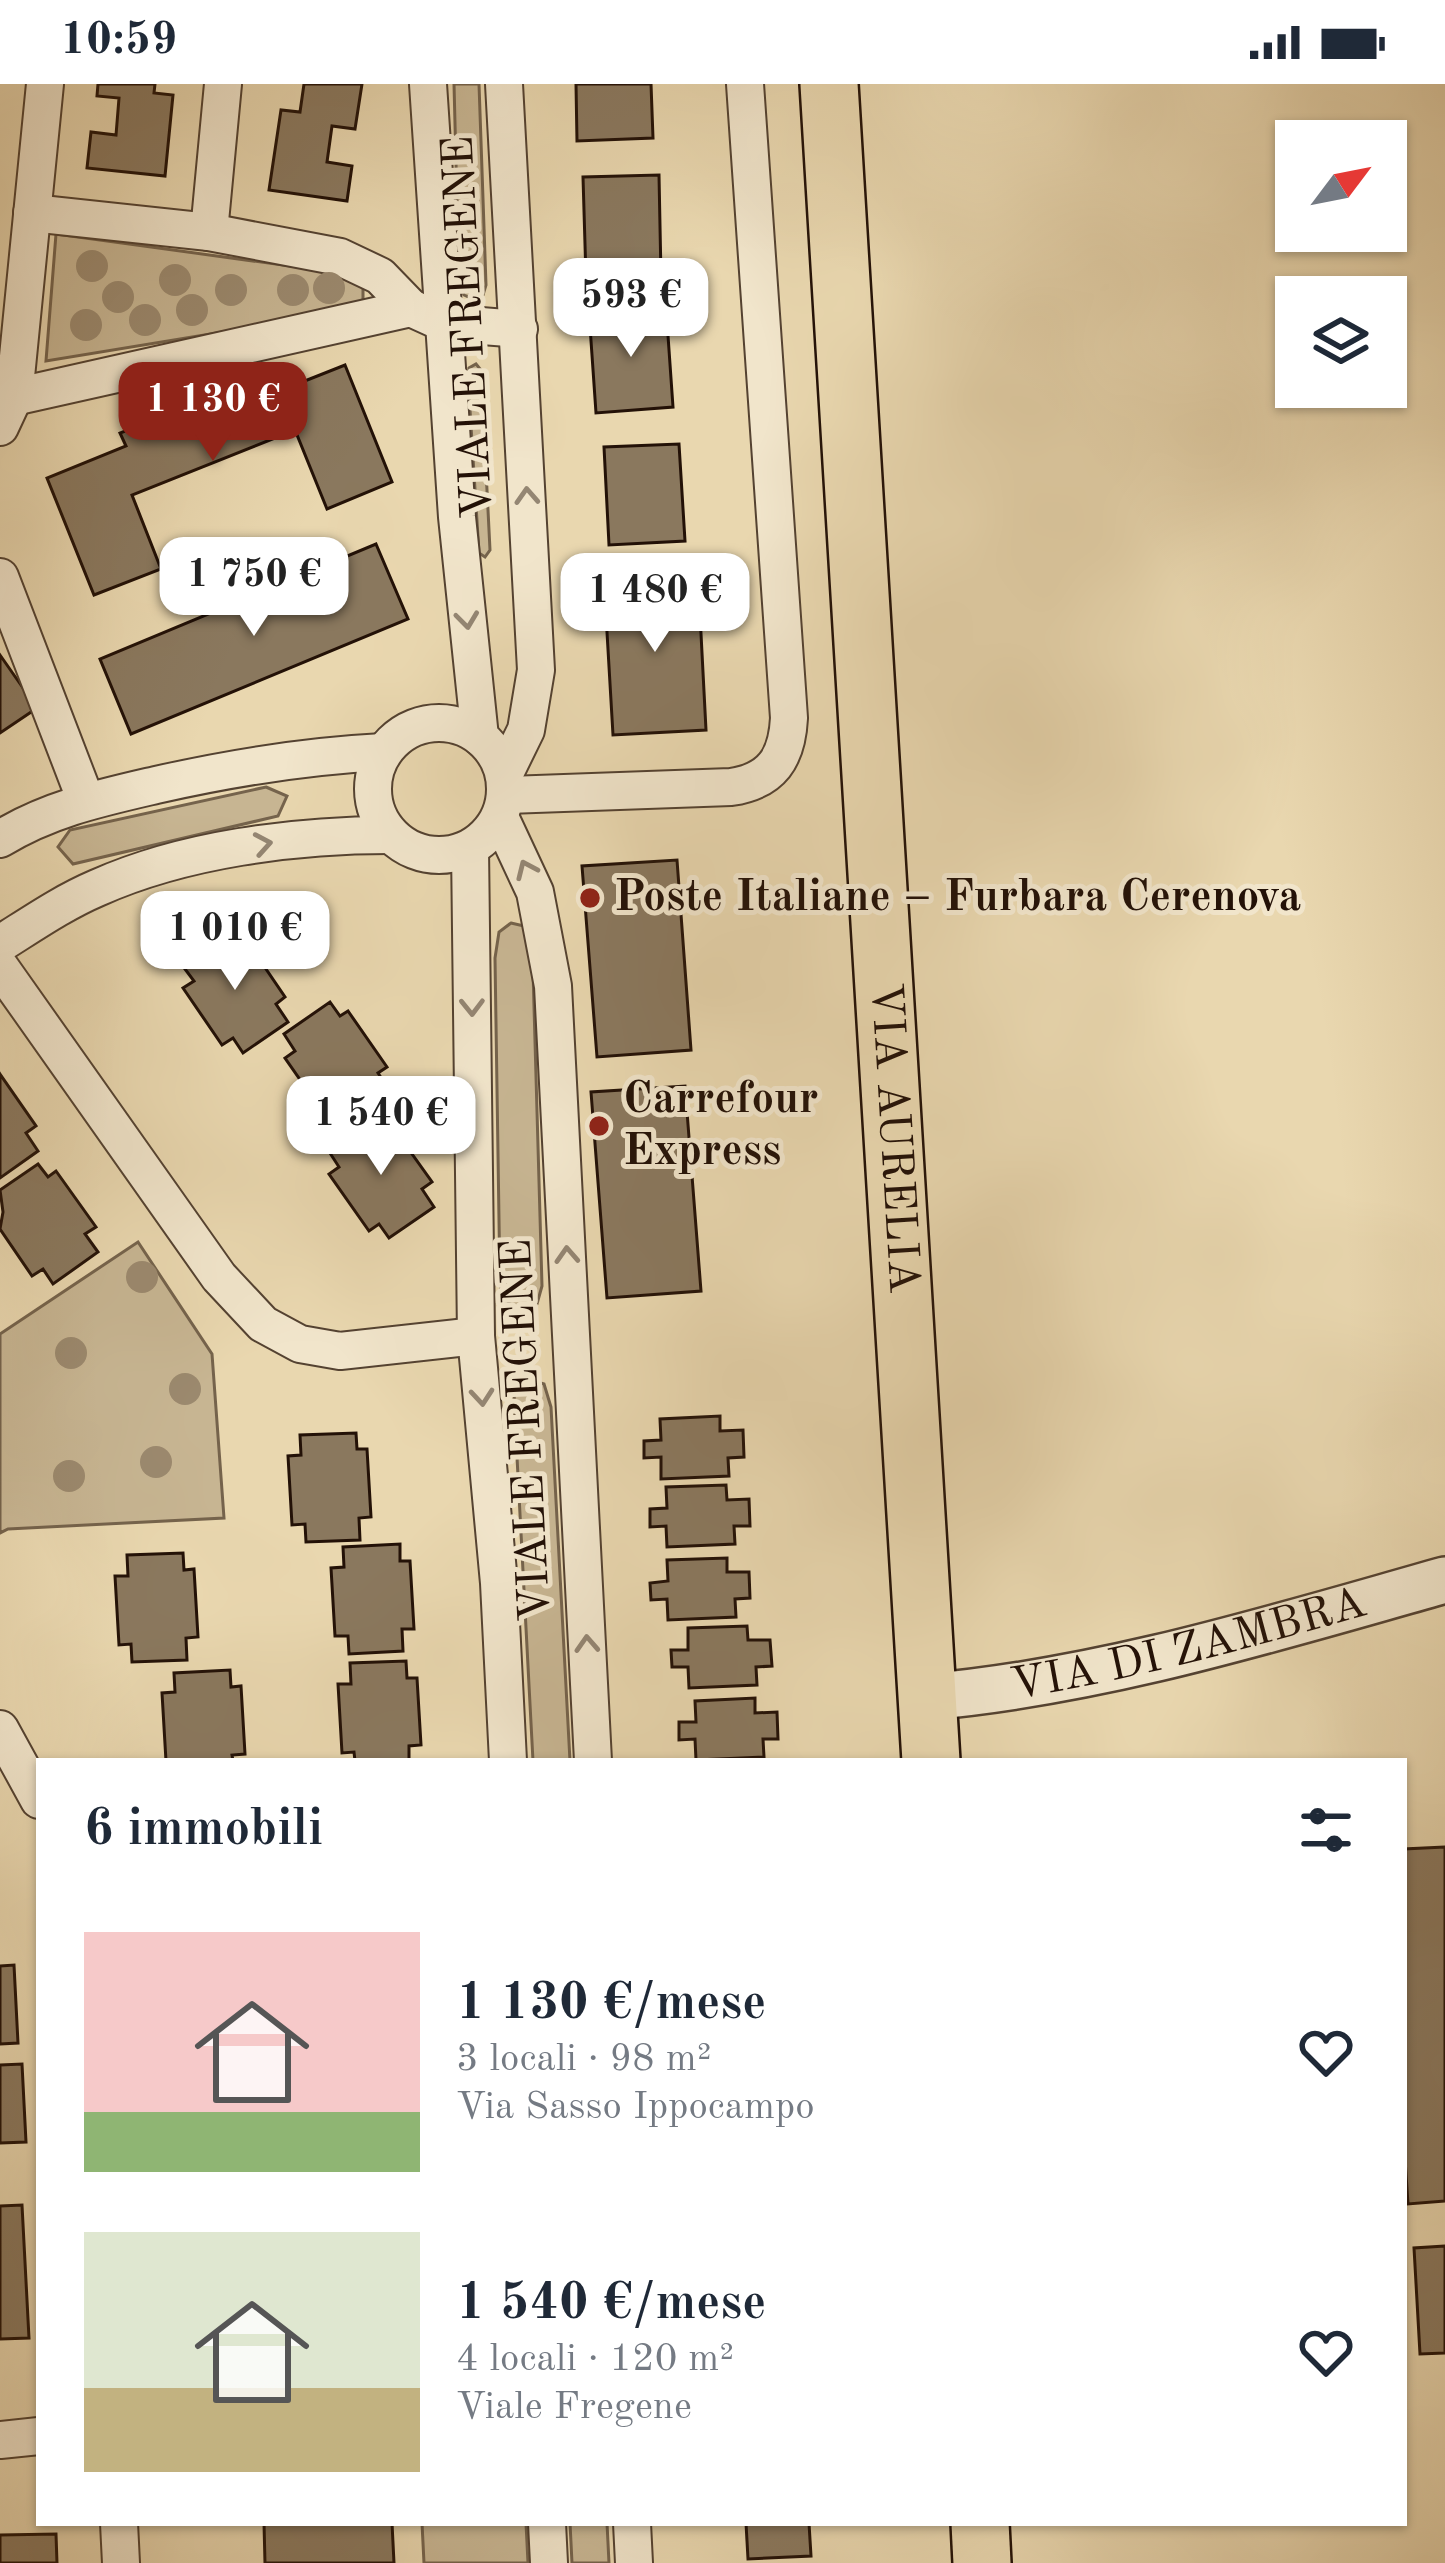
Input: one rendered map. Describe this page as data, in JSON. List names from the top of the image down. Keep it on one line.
{"streets":{"main road":["VIA AURELIA"],"street":["VIALE FREGENE","VIA DI ZAMBRA"]},"crossings":[["VIA AURELIA","VIA DI ZAMBRA"]],"places":["Poste Italiane – Furbara Cerenova","Carrefour Express"],"north":"top right","page":{"status":"10:59","price":["593 €","1 130 €","1 750 €","1 480 €","1 010 €","1 540 €"],"heading":"6 immobili","list":[{"name":"1 130 €/mese","note":"3 locali · 98 m² · Via Sasso Ippocampo"},{"name":"1 540 €/mese","note":"4 locali · 120 m² · Viale Fregene"}]}}
